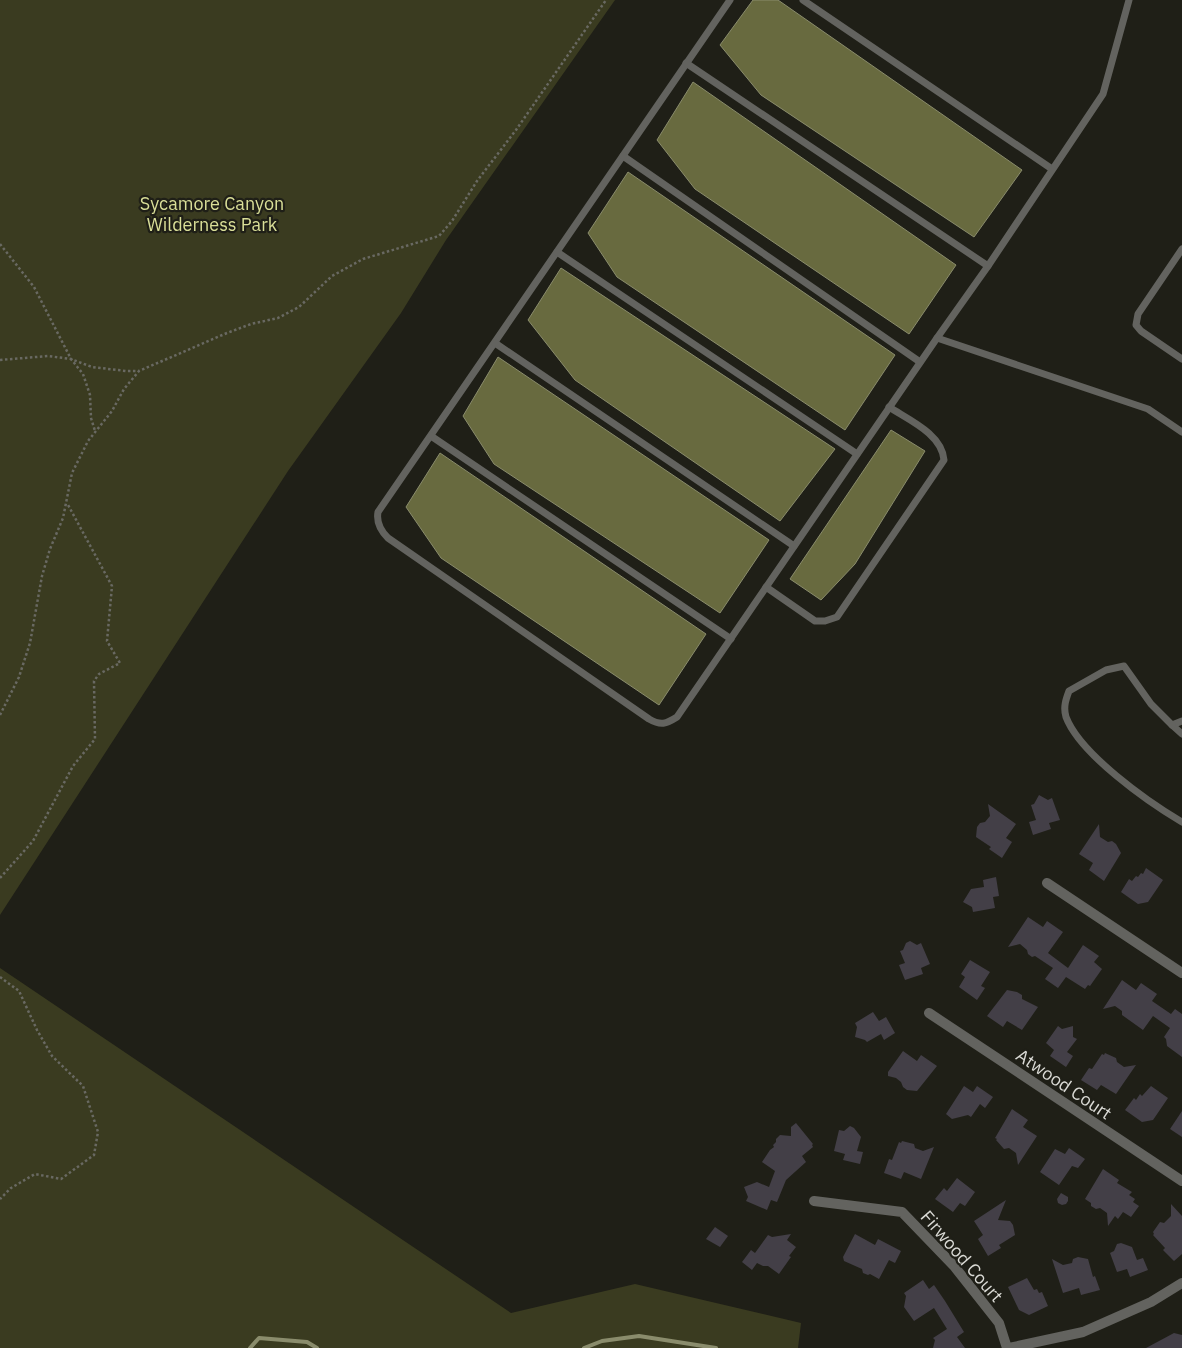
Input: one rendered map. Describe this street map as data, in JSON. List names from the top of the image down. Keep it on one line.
{"streets":{"street":["Atwood Court","Firwood Court"]},"parks":["Sycamore Canyon Wilderness Park"]}
